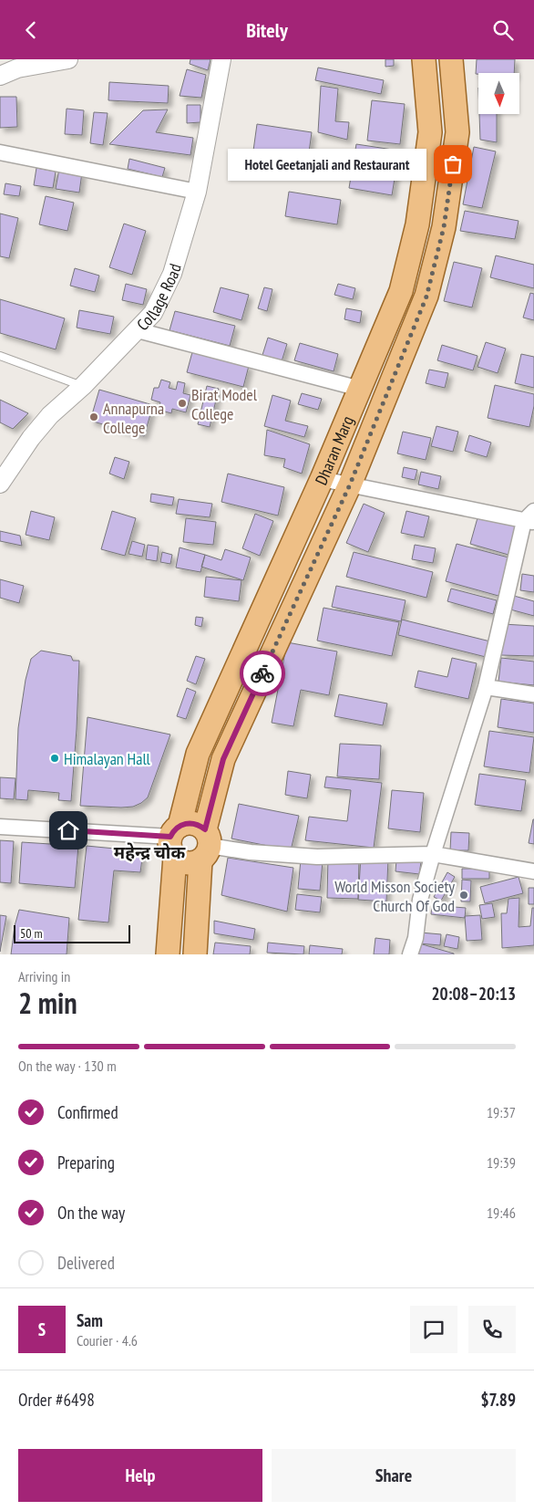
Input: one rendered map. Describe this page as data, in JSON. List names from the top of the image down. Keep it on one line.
{"streets":{"main road":["Dharan Marg"],"street":["Collage Road"]},"districts":["महेन्द्र चोक"],"places":["Hotel Geetanjali and Restaurant","Birat Model College","Annapurna College","Himalayan Hall","World Misson Society Church Of God"],"scale_bar":"50 m","north":"bottom","page":{"header":"Bitely","bubble":"Hotel Geetanjali and Restaurant","scale":"50 m","heading":["2 min","Arriving in","20:08–20:13"],"panel":["Sam","Courier · 4.6","Order #6498","$7.89"],"bar":"On the way · 130 m","list":[["Confirmed","19:37"],["Preparing","19:39"],["On the way","19:46"],"Delivered"],"round":"S","buttons":["Help","Share"]}}
